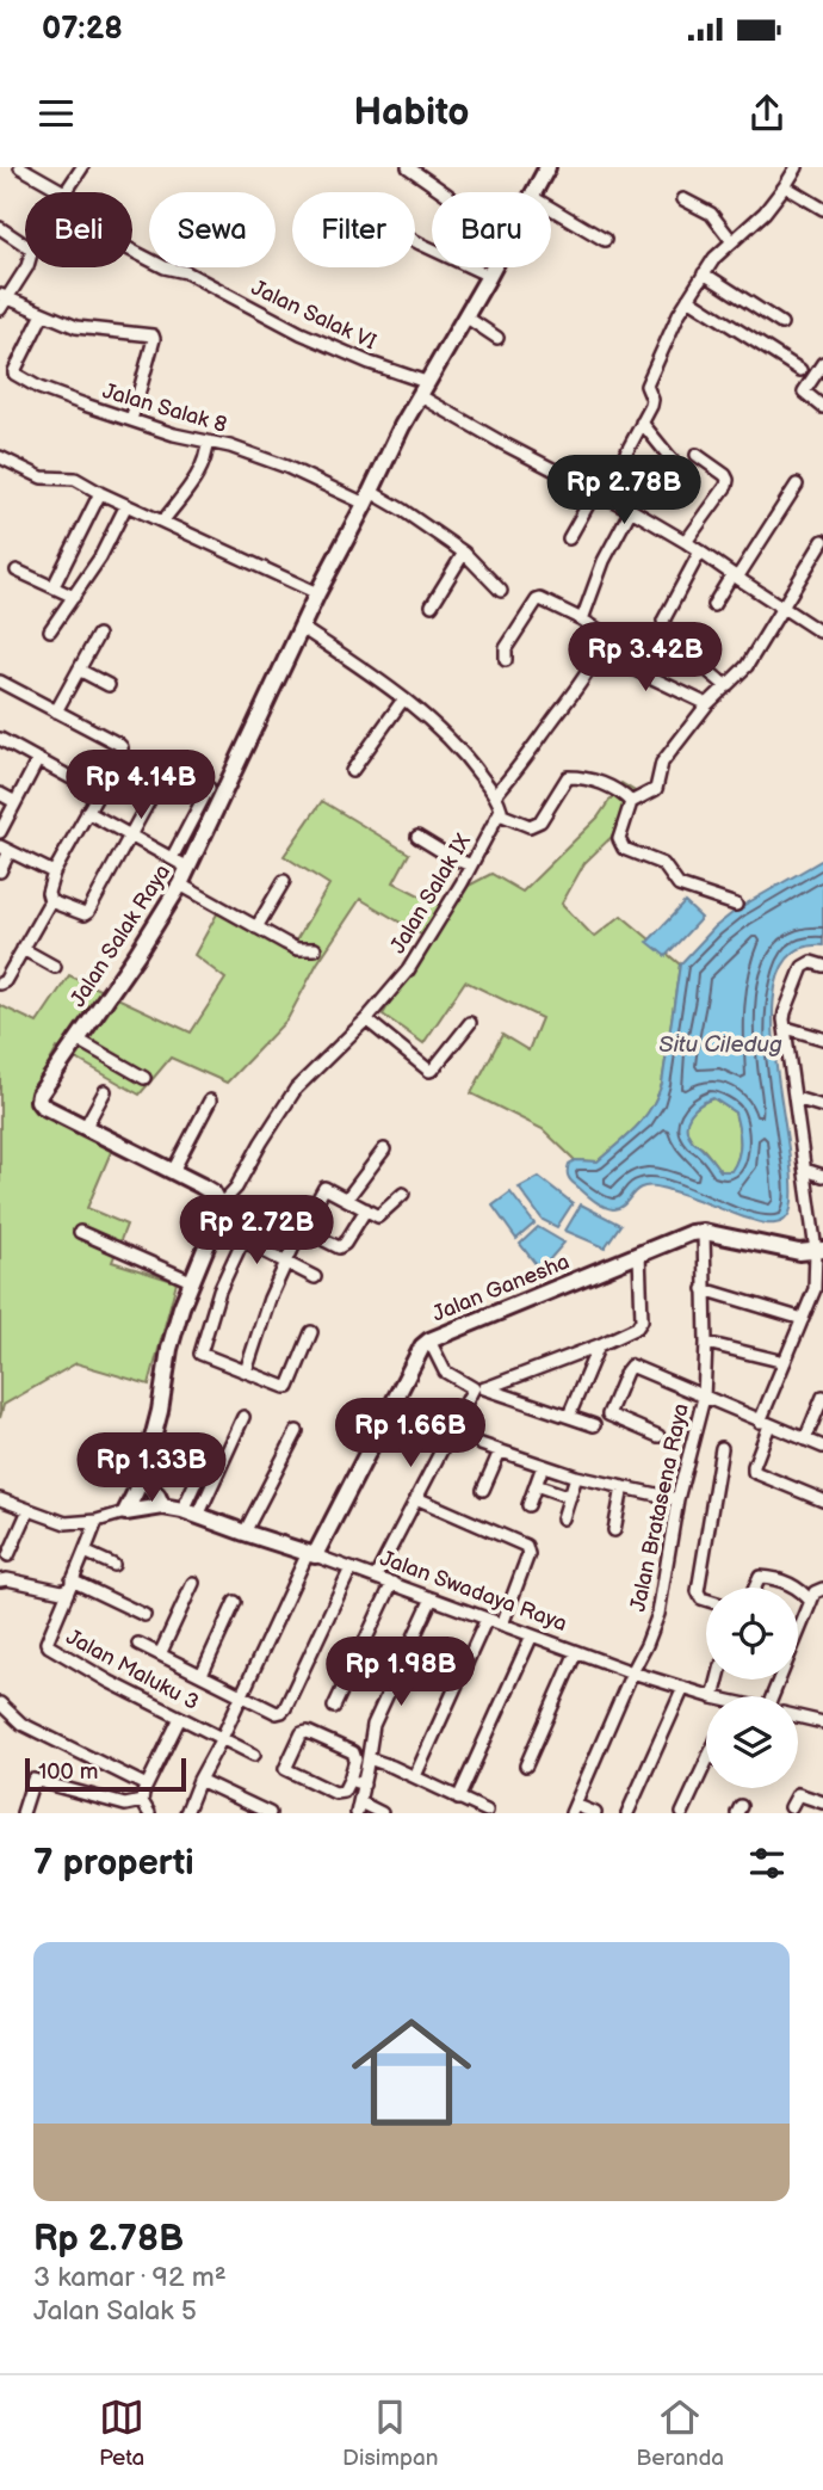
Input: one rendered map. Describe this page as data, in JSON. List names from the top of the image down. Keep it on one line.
{"streets":{"street":["Jalan Salak VI","Jalan Salak 8","Jalan Salak IX","Jalan Salak Raya","Jalan Ganesha","Jalan Bratasena Raya","Jalan Swadaya Raya","Jalan Maluku 3"]},"crossings":[["Jalan Salak VI","Jalan Salak Raya"],["Jalan Salak 8","Jalan Salak Raya"],["Jalan Salak IX","Jalan Salak Raya"],["Jalan Ganesha","Jalan Bratasena Raya"],["Jalan Ganesha","Jalan Swadaya Raya"],["Jalan Bratasena Raya","Jalan Swadaya Raya"]],"water":["Situ Ciledug"],"scale_bar":"100 m","page":{"status":"07:28","header":"Habito","chip":["Beli","Sewa","Filter","Baru"],"price":["Rp 2.78B","Rp 3.42B","Rp 4.14B","Rp 2.72B","Rp 1.66B","Rp 1.33B","Rp 1.98B"],"scale":"100 m","heading":"7 properti","list":[{"name":"Rp 2.78B","note":"3 kamar · 92 m² · Jalan Salak 5"}],"tabs":["Peta","Disimpan","Beranda"]}}
